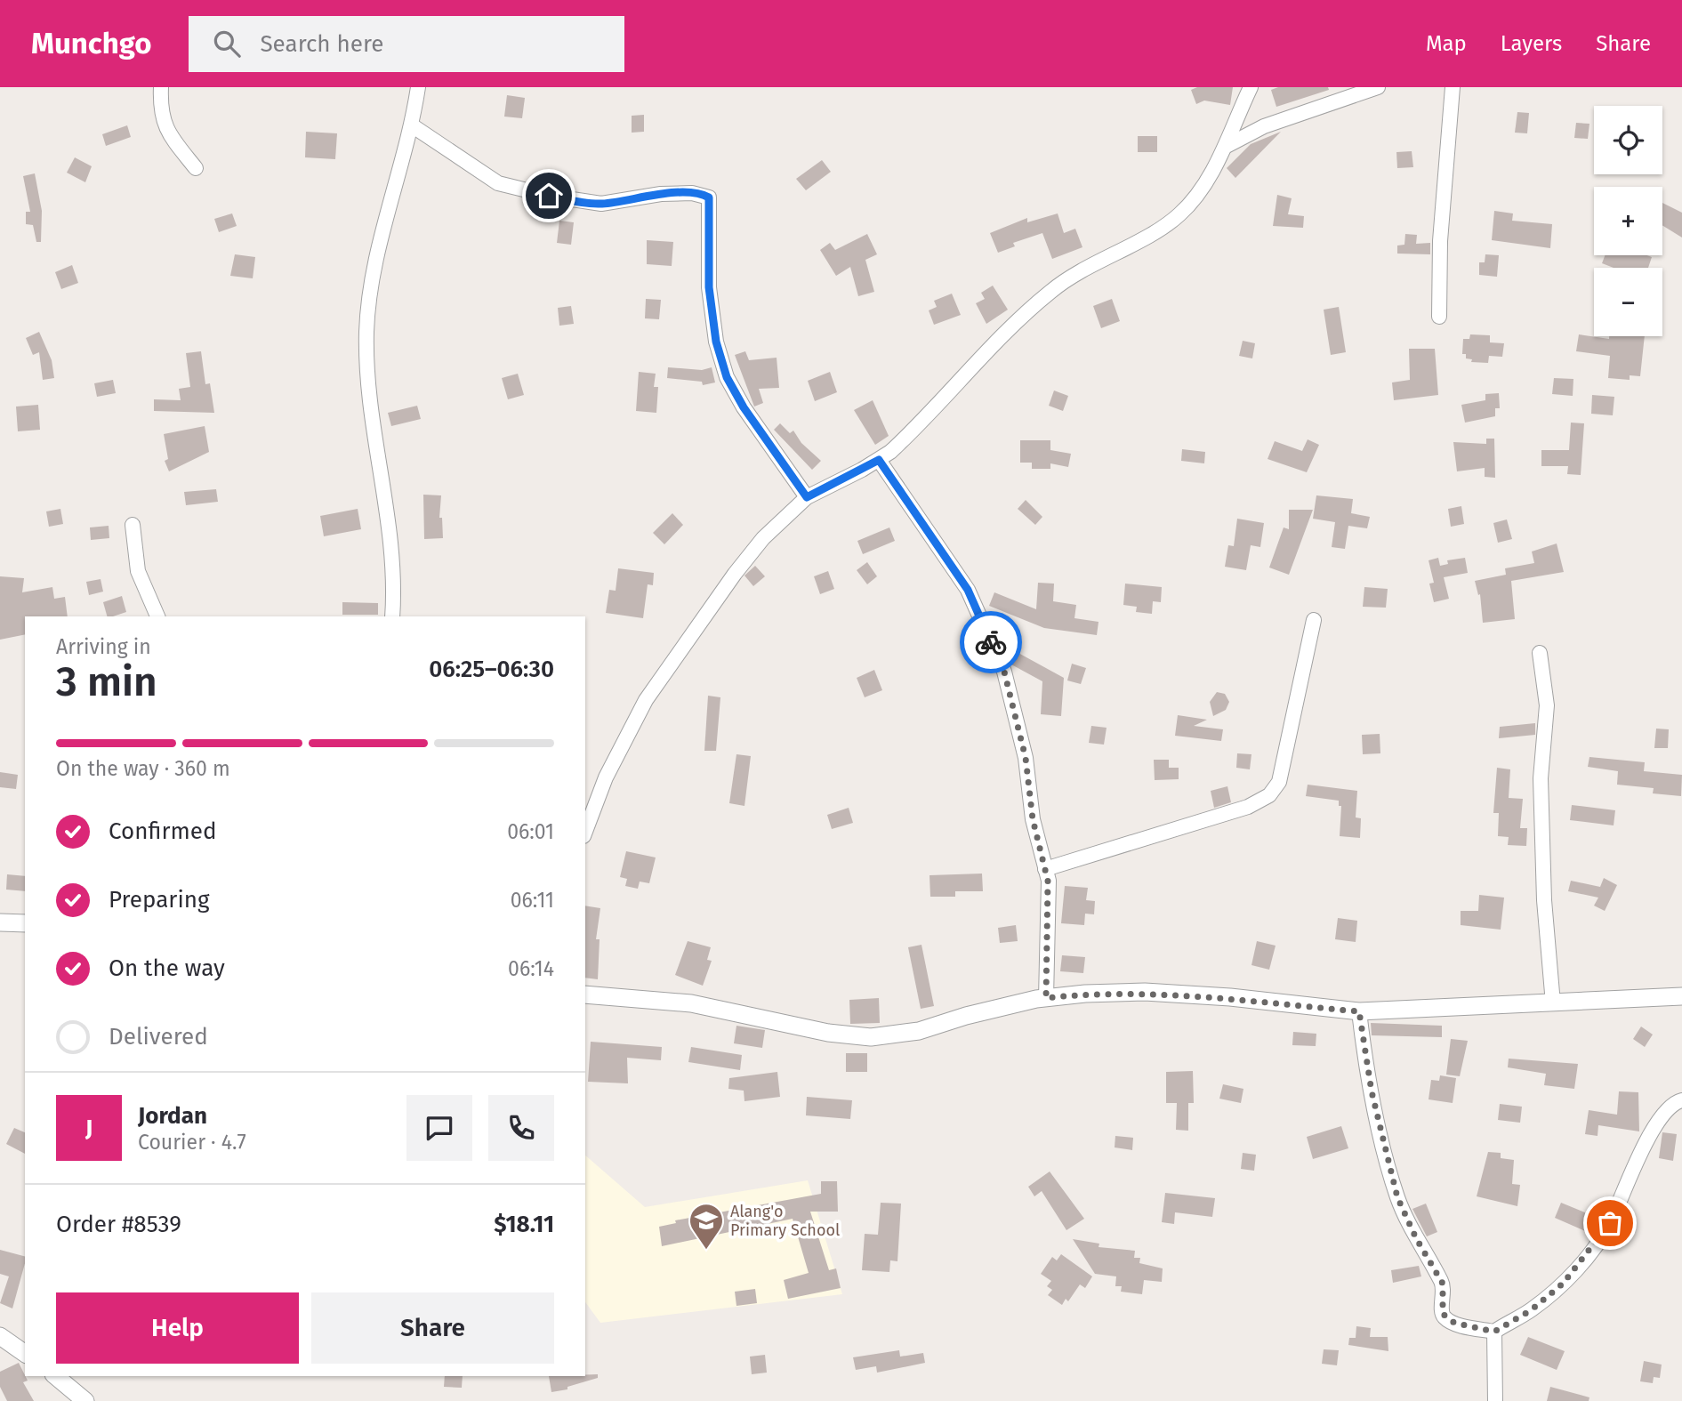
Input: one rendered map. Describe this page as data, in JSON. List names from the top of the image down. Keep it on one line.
{"places":{"school or university":["Alang'o Primary School"]},"page":{"header":"Munchgo","search":"Search here","nav":["Map","Layers","Share"],"map_buttons":["+","−"],"heading":["3 min","Arriving in","06:25–06:30"],"panel":["Jordan","Courier · 4.7","Order #8539","$18.11"],"bar":"On the way · 360 m","list":[["Confirmed","06:01"],["Preparing","06:11"],["On the way","06:14"],"Delivered"],"round":"J","buttons":["Help","Share"]}}
